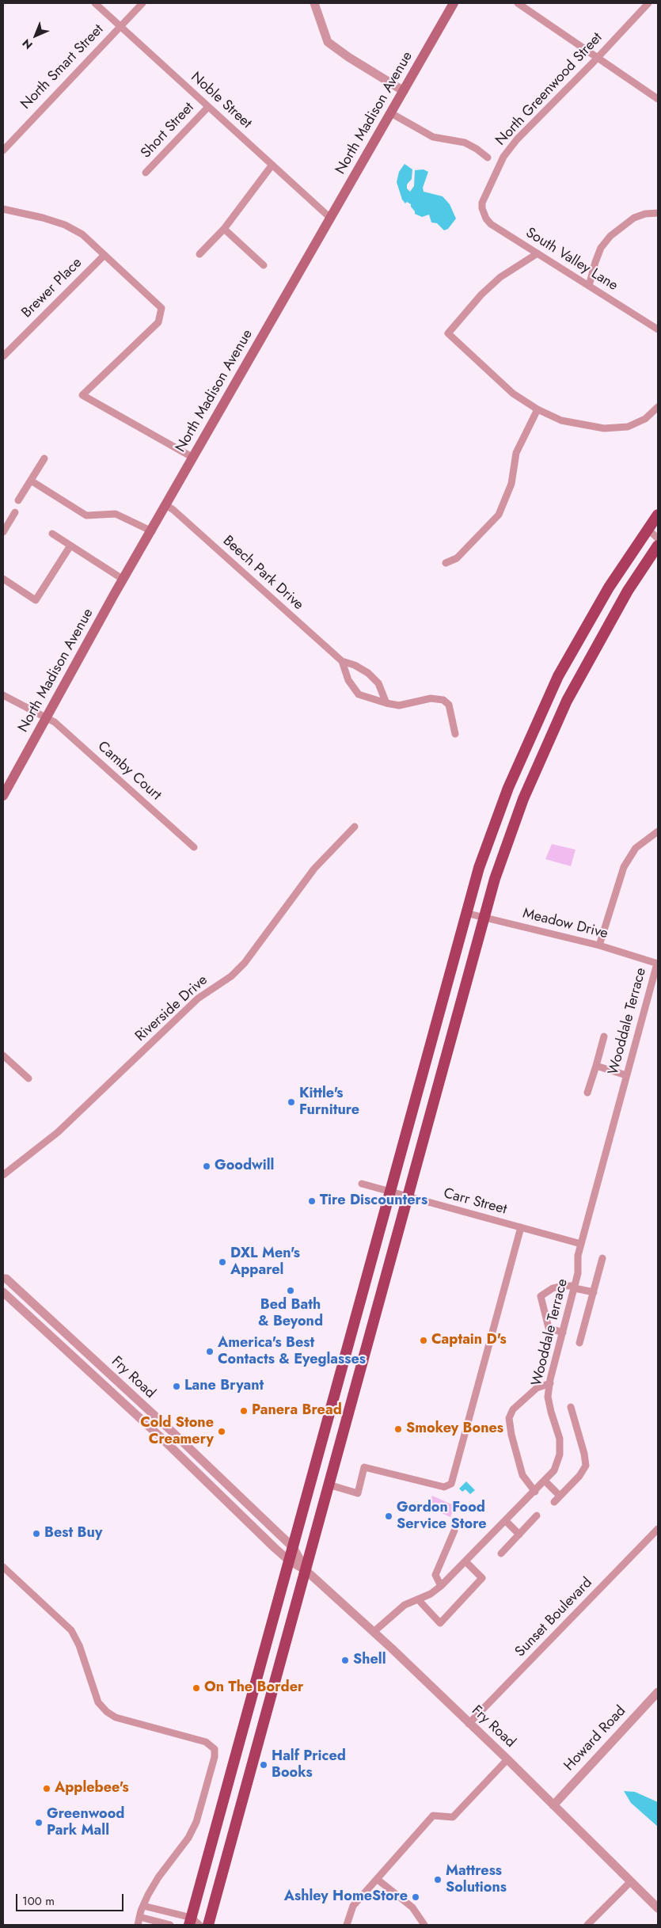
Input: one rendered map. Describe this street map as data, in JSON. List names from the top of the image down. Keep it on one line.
{"streets":{"main road":["North Madison Avenue"],"street":["North Smart Street","North Greenwood Street","Noble Street","Short Street","South Valley Lane","Brewer Place","Beech Park Drive","Camby Court","Meadow Drive","Riverside Drive","Wooddale Terrace","Carr Street","Fry Road","Sunset Boulevard","Howard Road"]},"crossings":[["North Smart Street","Noble Street"],["North Greenwood Street","South Valley Lane"],["Noble Street","North Madison Avenue"],["Noble Street","Short Street"],["North Madison Avenue","Beech Park Drive"],["North Madison Avenue","Camby Court"],["Meadow Drive","Wooddale Terrace"],["Wooddale Terrace","Carr Street"],["Wooddale Terrace","Fry Road"],["Fry Road","Sunset Boulevard"],["Fry Road","Howard Road"]],"places":["Kittle's Furniture","Goodwill","Tire Discounters","DXL Men's Apparel","Bed Bath & Beyond","Captain D's","America's Best Contacts & Eyeglasses","Lane Bryant","Panera Bread","Smokey Bones","Cold Stone Creamery","Gordon Food Service Store","Best Buy","Shell","On The Border","Half Priced Books","Applebee's","Greenwood Park Mall","Mattress Solutions","Ashley HomeStore"],"scale_bar":"100 m","north":"bottom left"}
